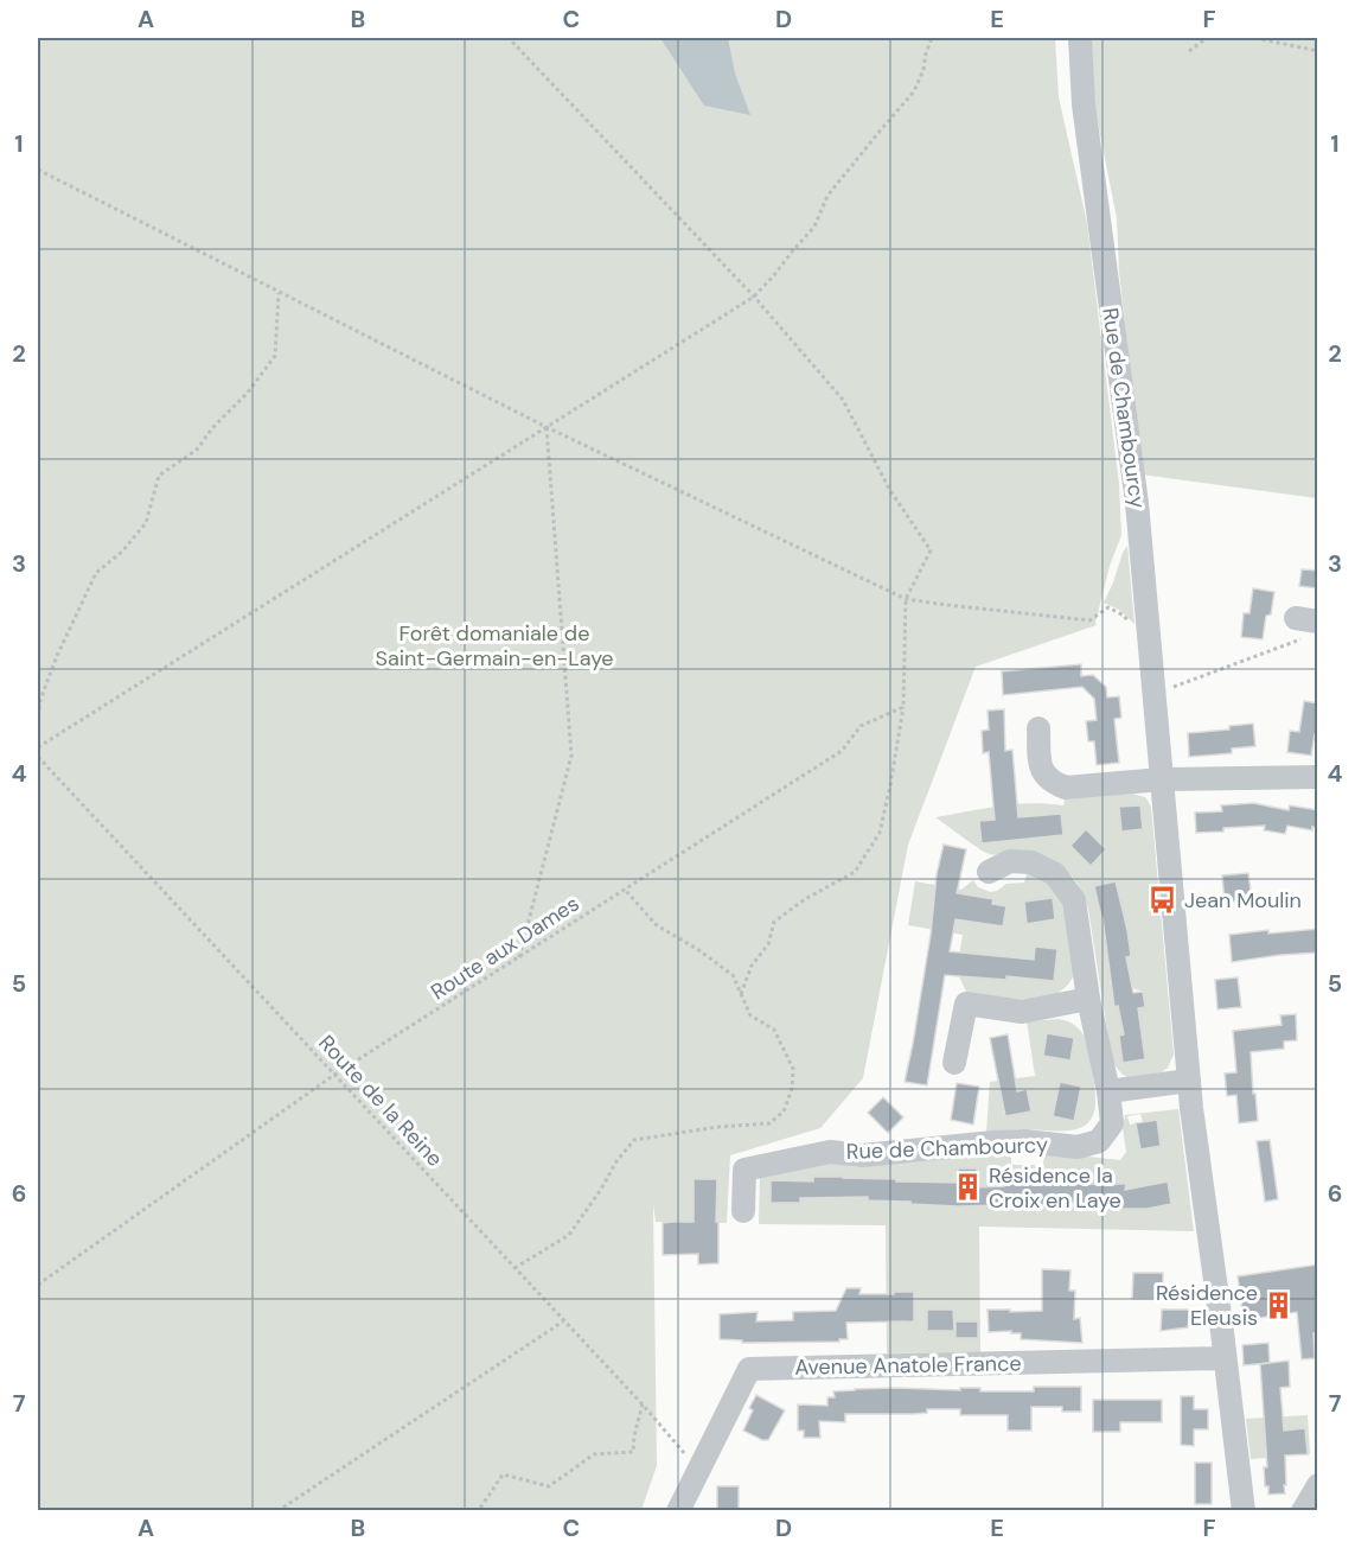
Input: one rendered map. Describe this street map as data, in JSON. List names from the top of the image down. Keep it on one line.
{"streets":{"street":["Rue de Chambourcy","Avenue Anatole France"],"path":["Route aux Dames","Route de la Reine"]},"crossings":[["Rue de Chambourcy","Avenue Anatole France"],["Route aux Dames","Route de la Reine"],["Route de la Reine","Avenue Anatole France"]],"parks":["Forêt domaniale de Saint-Germain-en-Laye"],"places":{"bus stop":["Jean Moulin"],"building":["Résidence la Croix en Laye","Résidence Eleusis"]},"grid":{"columns":["A","B","C","D","E","F"],"rows":["1","2","3","4","5","6","7"]}}
